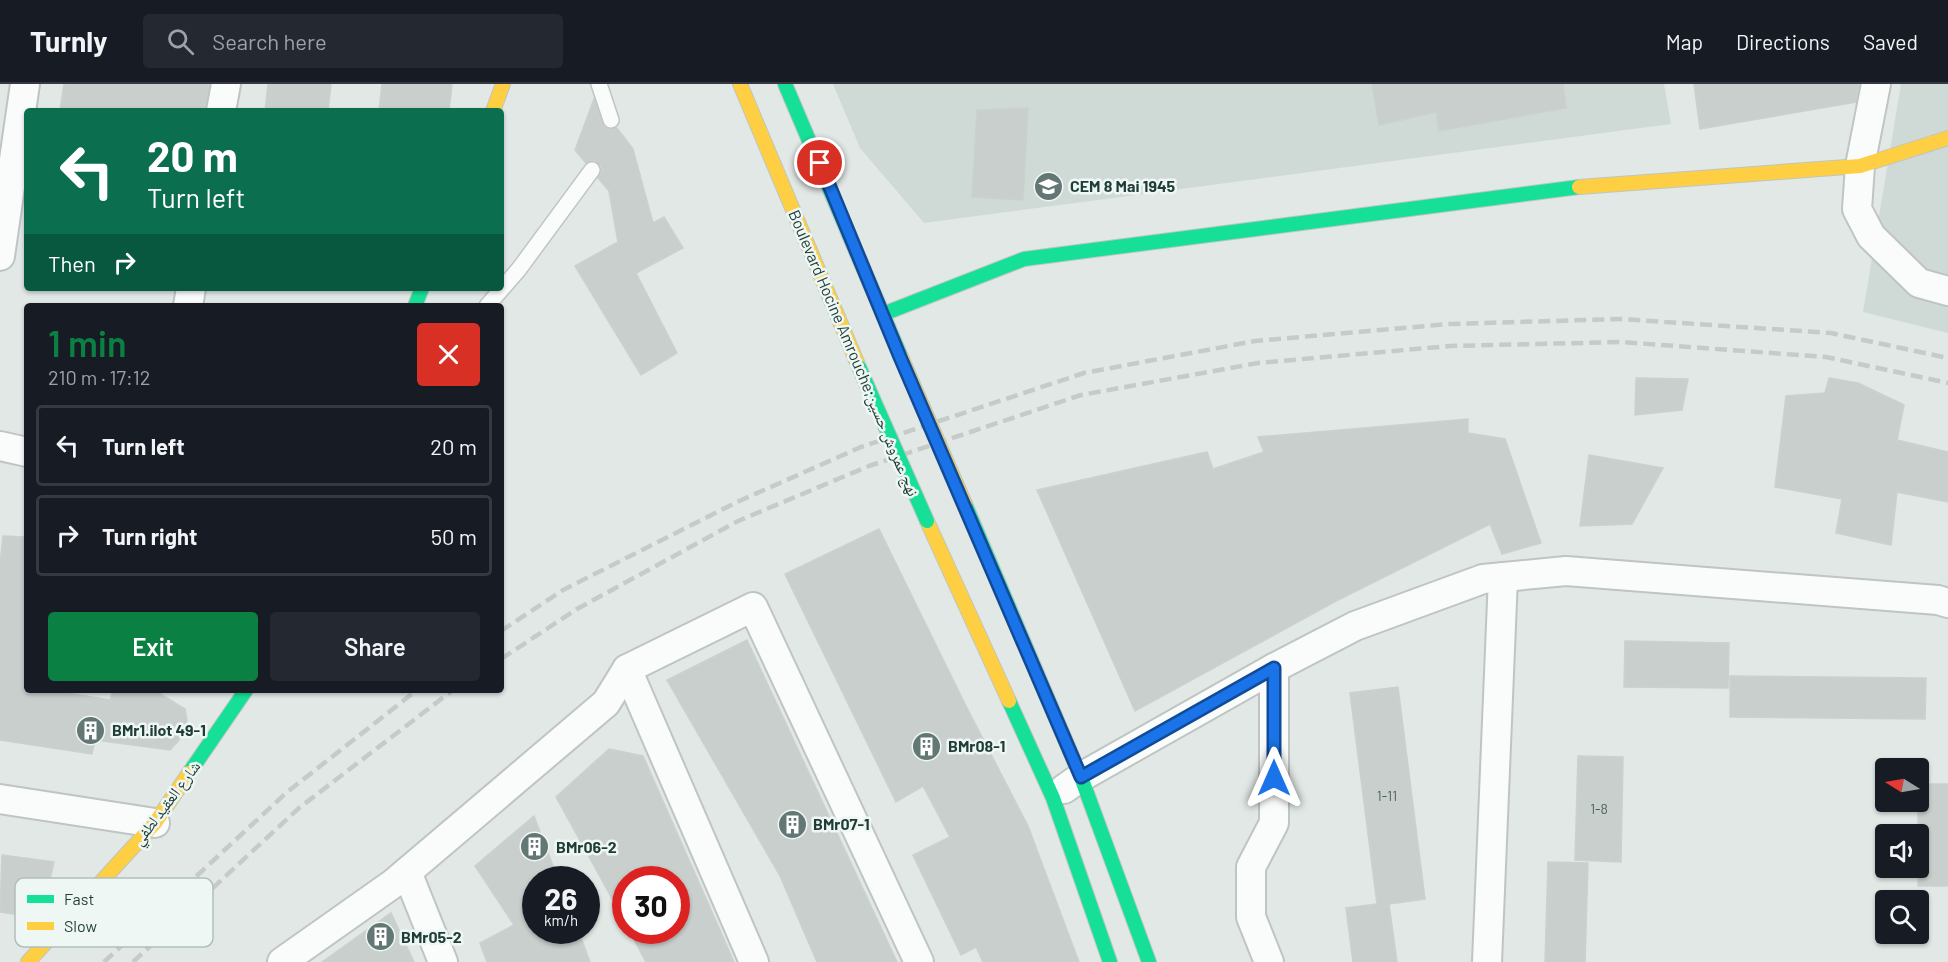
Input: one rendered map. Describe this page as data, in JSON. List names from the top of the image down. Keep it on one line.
{"streets":{"main road":["Boulevard Hocine Amrouche;نهج عمروش حسين","شارع العقيد لطفي"]},"places":{"school or university":["CEM 8 Mai 1945"],"building":["BMr1.ilot 49-1","BMr08-1","BMr07-1","BMr06-2","BMr05-2"]},"house_numbers":["1-11","1-8"],"legend":["Fast","Slow"],"north":"left","page":{"header":"Turnly","search":"Search here","nav":["Map","Directions","Saved"],"turn":["20 m","Turn left"],"then":"Then","heading":["1 min","210 m · 17:12"],"list":[{"name":"Turn left","value":"20 m"},{"name":"Turn right","value":"50 m"}],"buttons":["Exit","Share"],"speed":"26 km/h","limit":"30"}}
